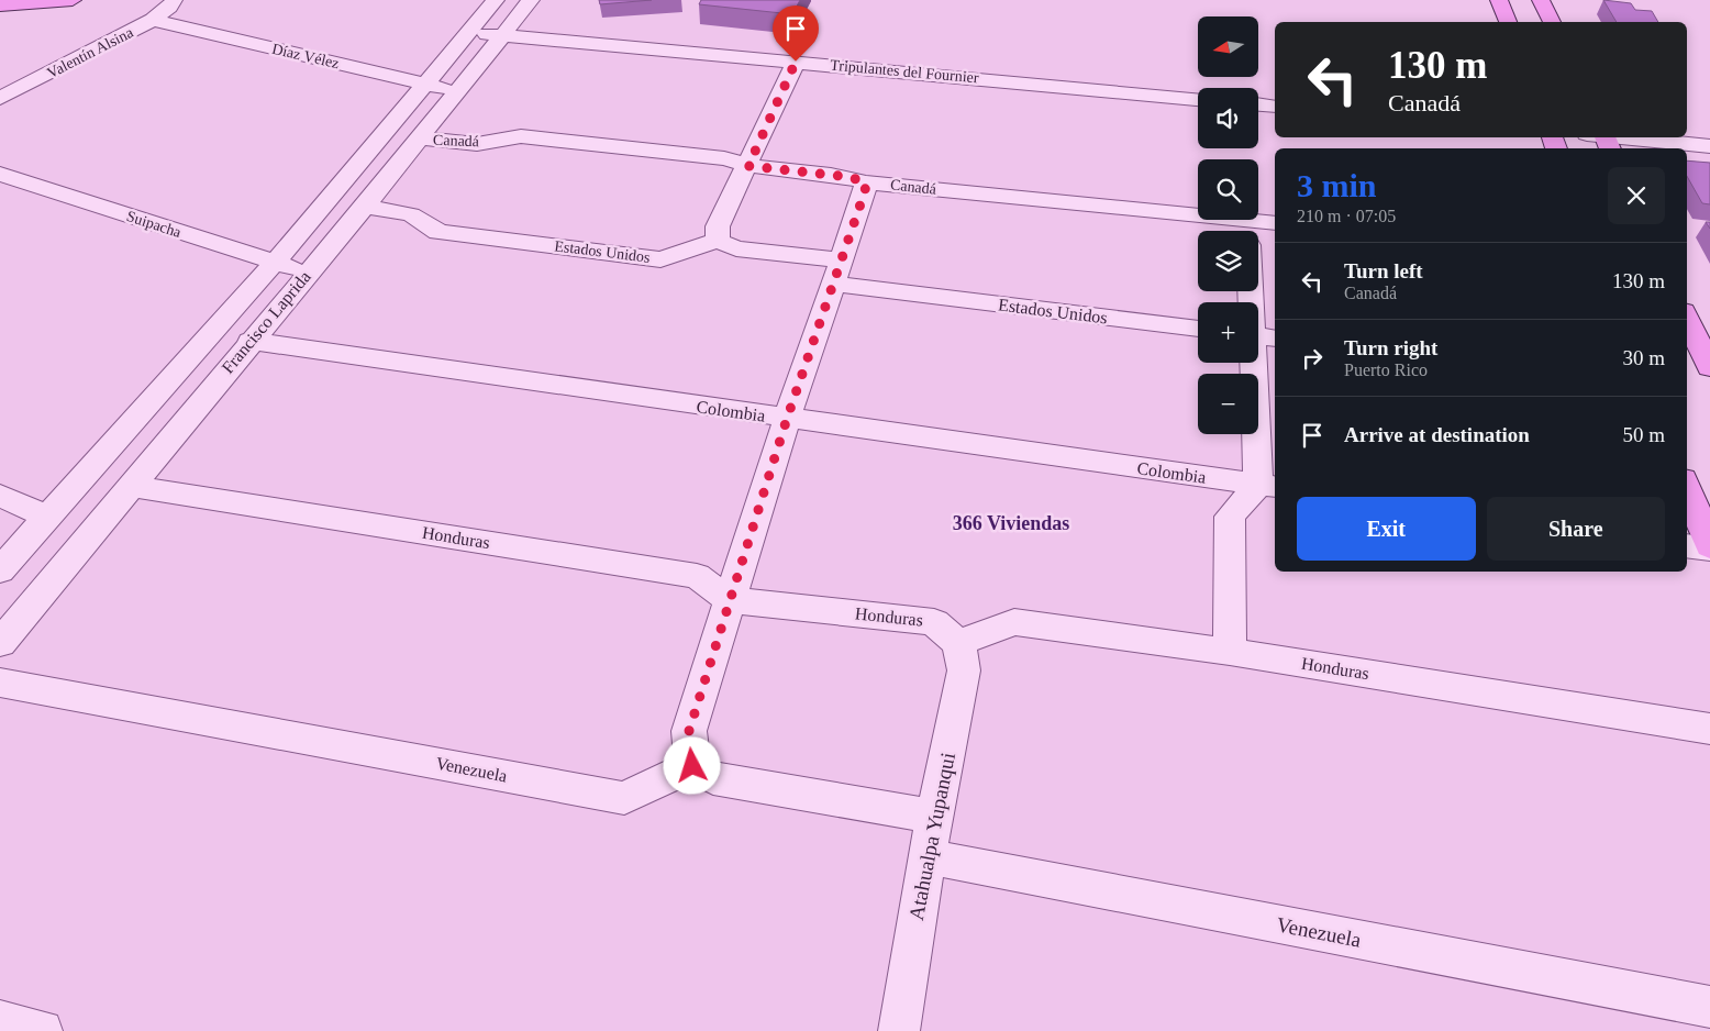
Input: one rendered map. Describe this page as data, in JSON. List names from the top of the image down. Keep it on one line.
{"streets":{"street":["Valentín Alsina","Díaz Vélez","Tripulantes del Fournier","Canadá","Suipacha","Estados Unidos","Francisco Laprida","Colombia","Honduras","Venezuela","Atahualpa Yupanqui"]},"crossings":[["Valentín Alsina","Díaz Vélez"],["Díaz Vélez","Francisco Laprida"],["Tripulantes del Fournier","Francisco Laprida"],["Canadá","Francisco Laprida"],["Suipacha","Francisco Laprida"],["Estados Unidos","Francisco Laprida"],["Francisco Laprida","Colombia"],["Francisco Laprida","Honduras"],["Honduras","Atahualpa Yupanqui"],["Venezuela","Atahualpa Yupanqui"]],"districts":["366 Viviendas"],"north":"left","page":{"map_buttons":["+","−"],"turn":["130 m","Canadá"],"heading":["3 min","210 m · 07:05"],"list":[{"name":"Turn left","note":"Canadá","value":"130 m"},{"name":"Turn right","note":"Puerto Rico","value":"30 m"},{"name":"Arrive at destination","value":"50 m"}],"buttons":["Exit","Share"]}}
